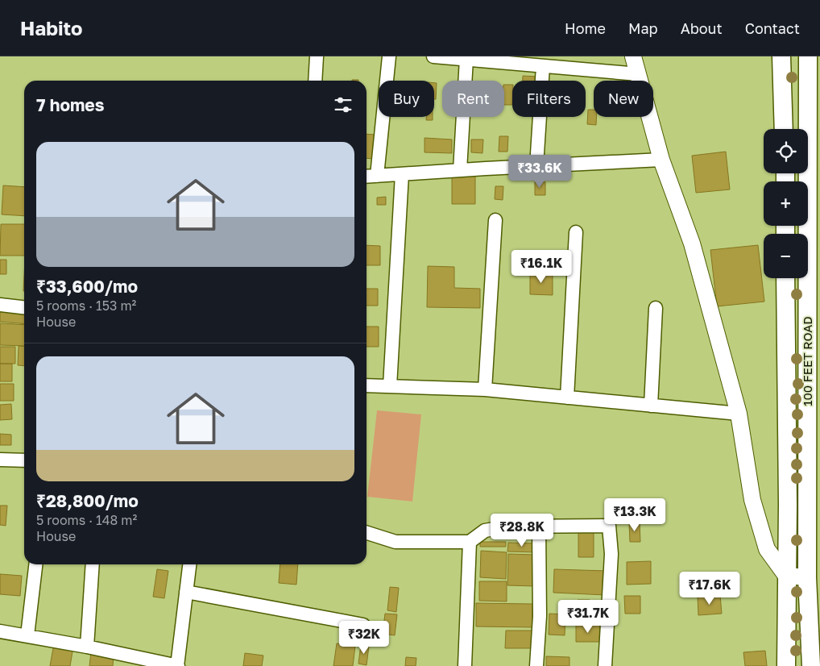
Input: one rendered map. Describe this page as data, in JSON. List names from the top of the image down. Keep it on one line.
{"streets":{"main road":["100 FEET ROAD"]},"page":{"header":"Habito","nav":["Home","Map","About","Contact"],"chip":["Buy","Rent","Filters","New"],"heading":"7 homes","map_buttons":["+","−"],"list":[{"name":"₹33,600/mo","note":"5 rooms · 153 m² · House"},{"name":"₹28,800/mo","note":"5 rooms · 148 m² · House"}],"price":["₹33.6K","₹16.1K","₹13.3K","₹28.8K","₹17.6K","₹31.7K","₹32K"]}}
